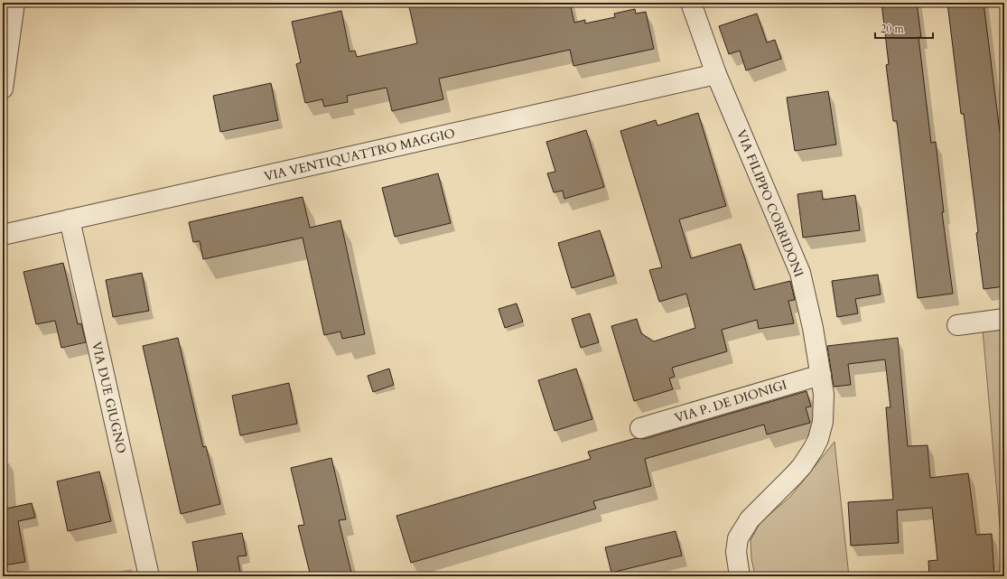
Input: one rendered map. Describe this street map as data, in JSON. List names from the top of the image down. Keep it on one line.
{"streets":{"street":["VIA VENTIQUATTRO MAGGIO","VIA FILIPPO CORRIDONI","VIA DUE GIUGNO","VIA P. DE DIONIGI"]},"crossings":[["VIA VENTIQUATTRO MAGGIO","VIA FILIPPO CORRIDONI"],["VIA VENTIQUATTRO MAGGIO","VIA DUE GIUGNO"],["VIA FILIPPO CORRIDONI","VIA P. DE DIONIGI"]],"scale_bar":"20 m"}
